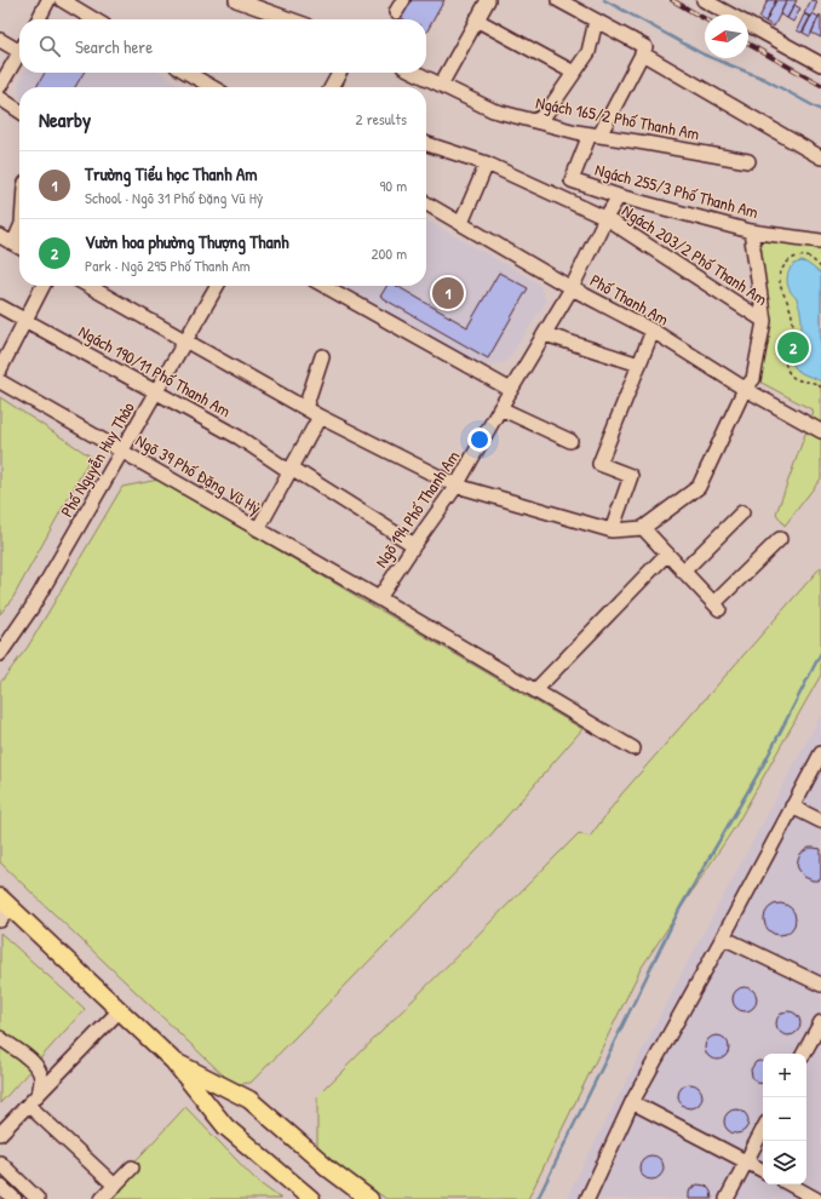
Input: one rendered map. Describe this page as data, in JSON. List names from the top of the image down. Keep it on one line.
{"streets":{"street":["Ngách 165/2 Phố Thanh Am","Ngách 255/3 Phố Thanh Am","Ngách 203/2 Phố Thanh Am","Phố Thanh Am","Ngách 190/11 Phố Thanh Am","Phố Nguyễn Huy Thảo","Ngõ 39 Phố Đặng Vũ Hỷ","Ngõ 194 Phố Thanh Am"]},"crossings":[["Ngách 165/2 Phố Thanh Am","Ngách 255/3 Phố Thanh Am"],["Ngách 255/3 Phố Thanh Am","Ngõ 194 Phố Thanh Am"],["Ngách 203/2 Phố Thanh Am","Ngõ 194 Phố Thanh Am"],["Phố Thanh Am","Ngõ 194 Phố Thanh Am"],["Ngách 190/11 Phố Thanh Am","Phố Nguyễn Huy Thảo"],["Ngách 190/11 Phố Thanh Am","Ngõ 194 Phố Thanh Am"],["Phố Nguyễn Huy Thảo","Ngõ 39 Phố Đặng Vũ Hỷ"],["Ngõ 39 Phố Đặng Vũ Hỷ","Ngõ 194 Phố Thanh Am"]],"north":"left","page":{"search":"Search here","heading":["Nearby","2 results"],"list":[{"mark":"1","name":"Trường Tiểu học Thanh Am","note":"School · Ngõ 31 Phố Đặng Vũ Hỷ","value":"90 m"},{"mark":"2","name":"Vườn hoa phường Thượng Thanh","note":"Park · Ngõ 295 Phố Thanh Am","value":"200 m"}],"pins":["1","2"],"map_buttons":["+","−"]}}
